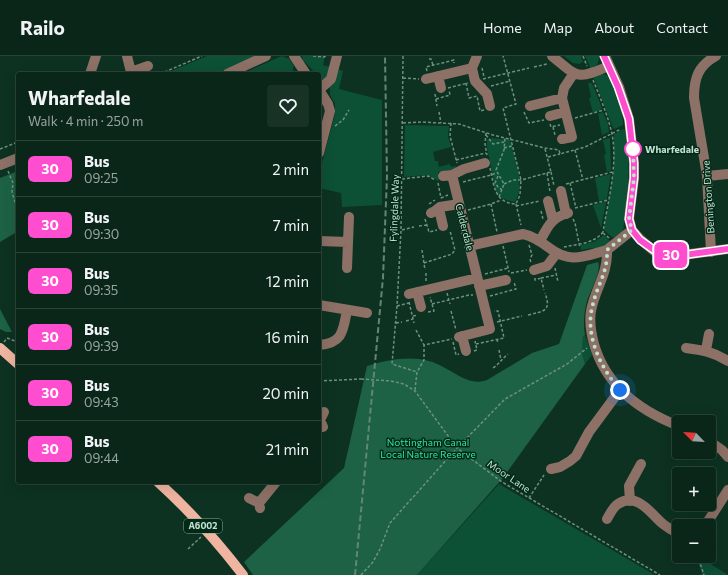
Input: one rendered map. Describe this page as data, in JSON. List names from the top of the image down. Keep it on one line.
{"streets":{"main road":["A6002"],"street":["Benington Drive","Calderdale"],"path":["Fylingdale Way","Moor Lane"]},"parks":["Nottingham Canal Local Nature Reserve"],"places":["Wharfedale"],"lines":["bus line 30"],"north":"top left","page":{"header":"Railo","nav":["Home","Map","About","Contact"],"on_map":"30","heading":["Wharfedale","Walk · 4 min · 250 m"],"list":[{"mark":"30","name":"Bus","note":"09:25","value":"2 min"},{"mark":"30","name":"Bus","note":"09:30","value":"7 min"},{"mark":"30","name":"Bus","note":"09:35","value":"12 min"},{"mark":"30","name":"Bus","note":"09:39","value":"16 min"},{"mark":"30","name":"Bus","note":"09:43","value":"20 min"},{"mark":"30","name":"Bus","note":"09:44","value":"21 min"}],"map_buttons":["+","−"]}}
